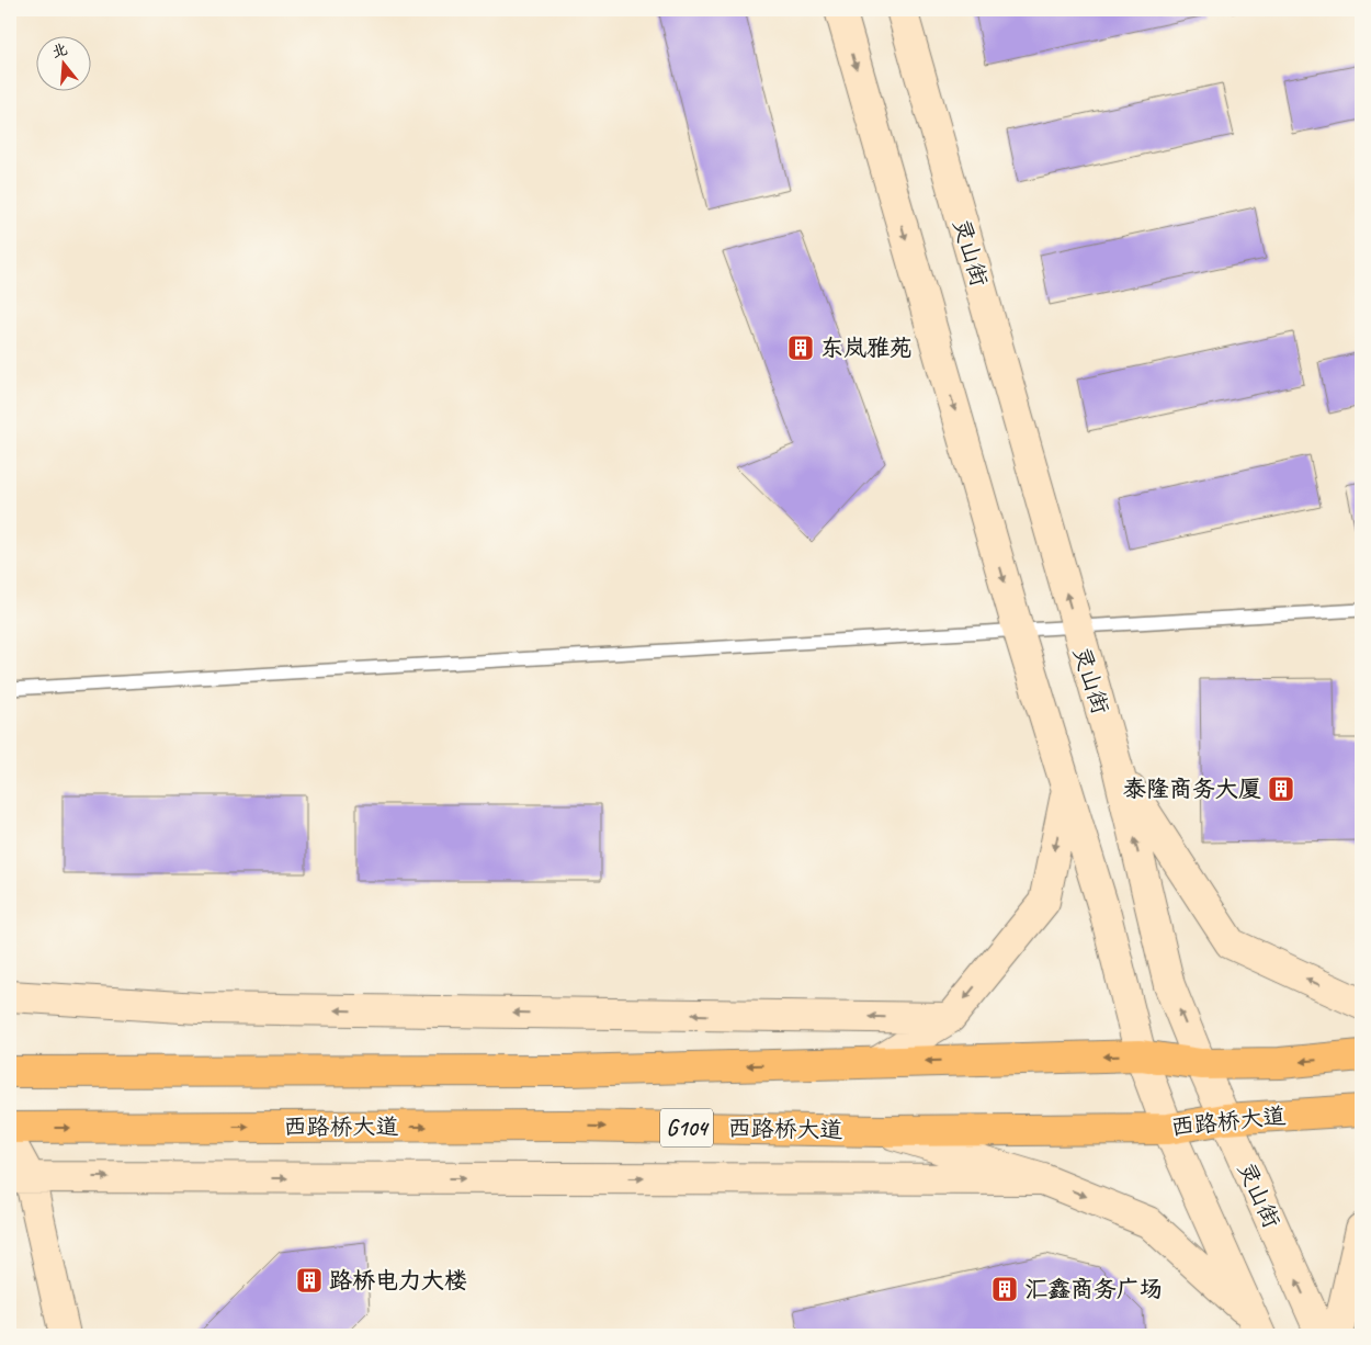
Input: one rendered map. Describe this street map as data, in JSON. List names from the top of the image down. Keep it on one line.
{"streets":{"main road":["灵山街","西路桥大道","G104"]},"crossings":[["灵山街","西路桥大道"]],"places":{"building":["东岚雅苑","泰隆商务大厦","路桥电力大楼","汇鑫商务广场"]},"north":"top"}
